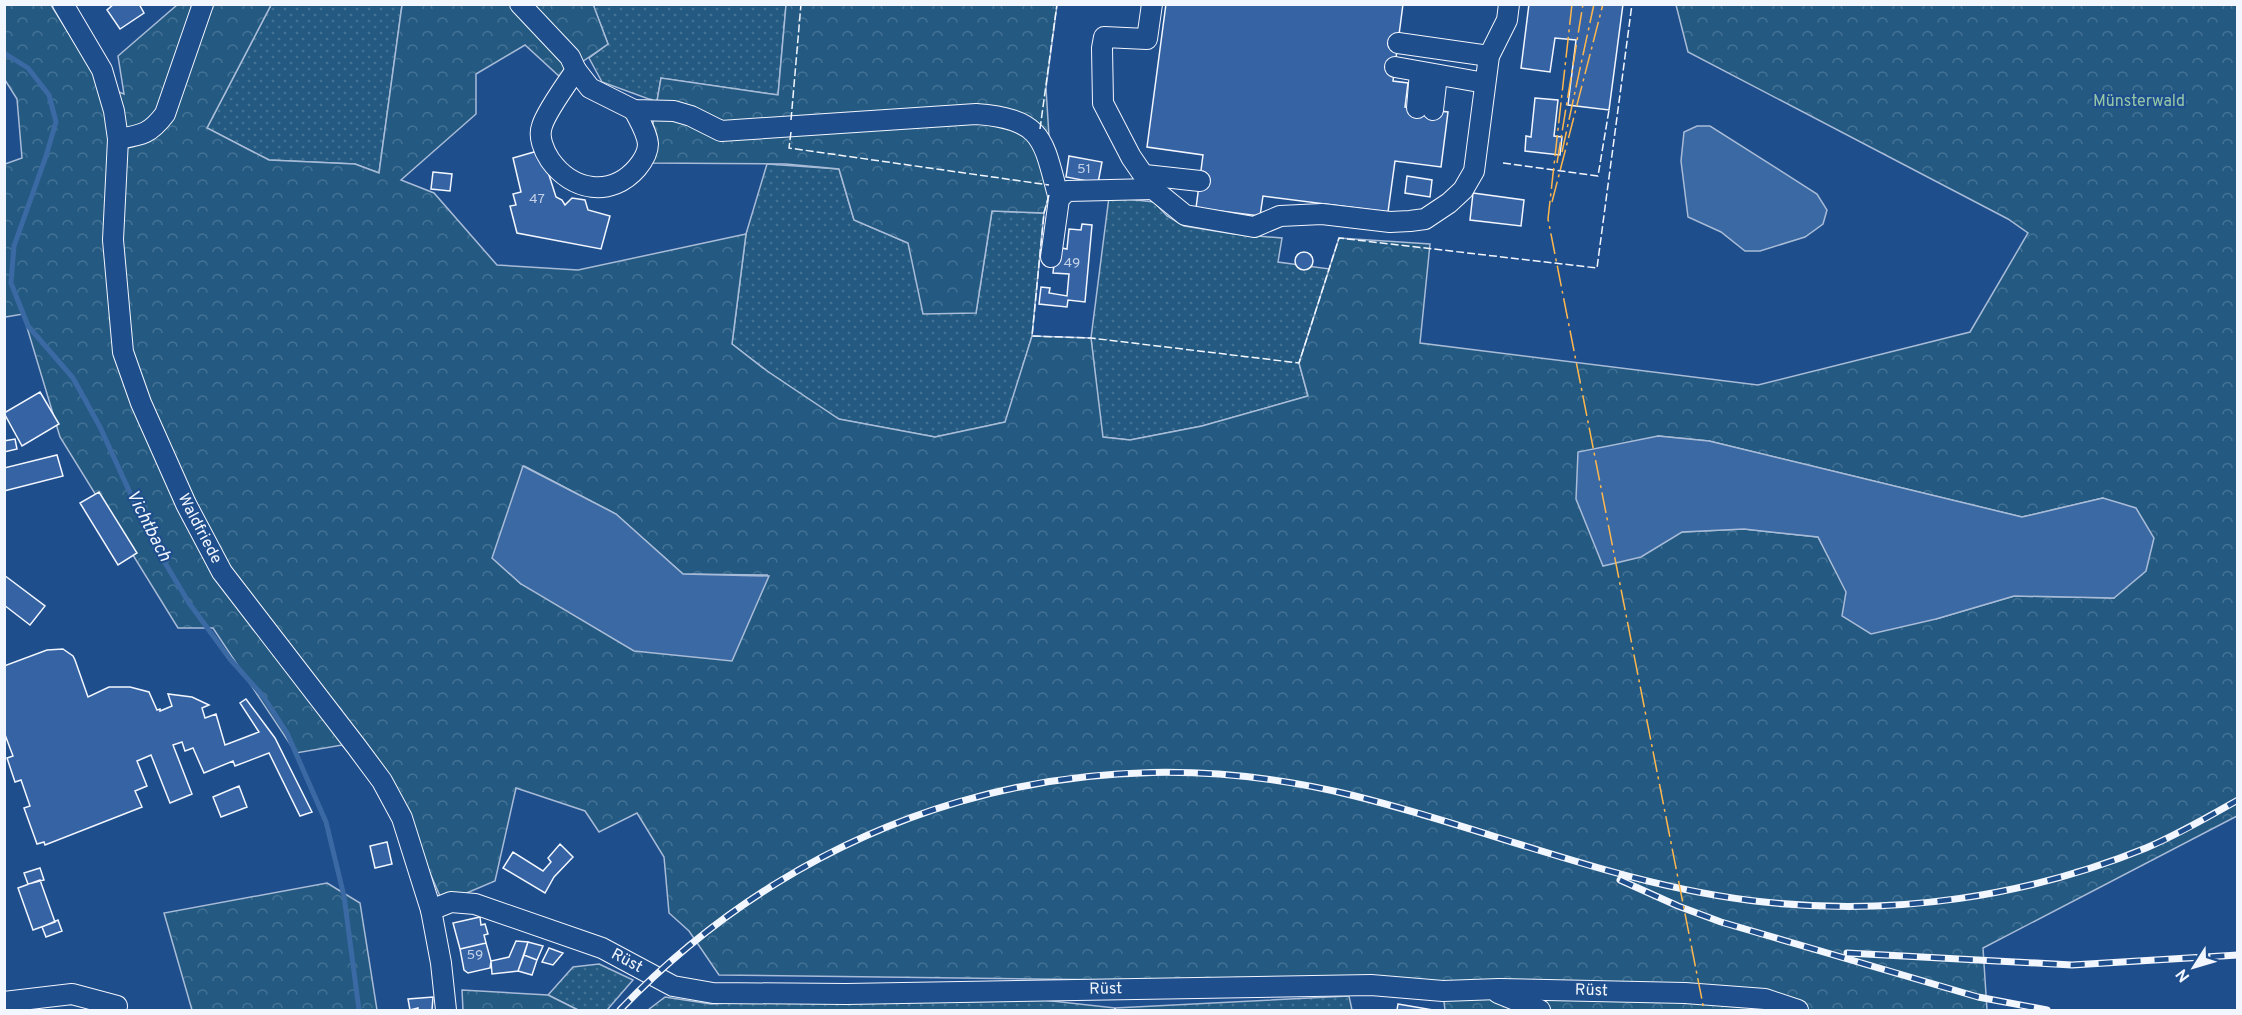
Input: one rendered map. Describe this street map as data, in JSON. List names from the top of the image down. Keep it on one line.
{"streets":{"street":["Waldfriede","Rüst"]},"crossings":[["Waldfriede","Rüst"]],"water":["Vichtbach"],"parks":["Münsterwald"],"house_numbers":["51","47","49","59"],"north":"bottom left"}
